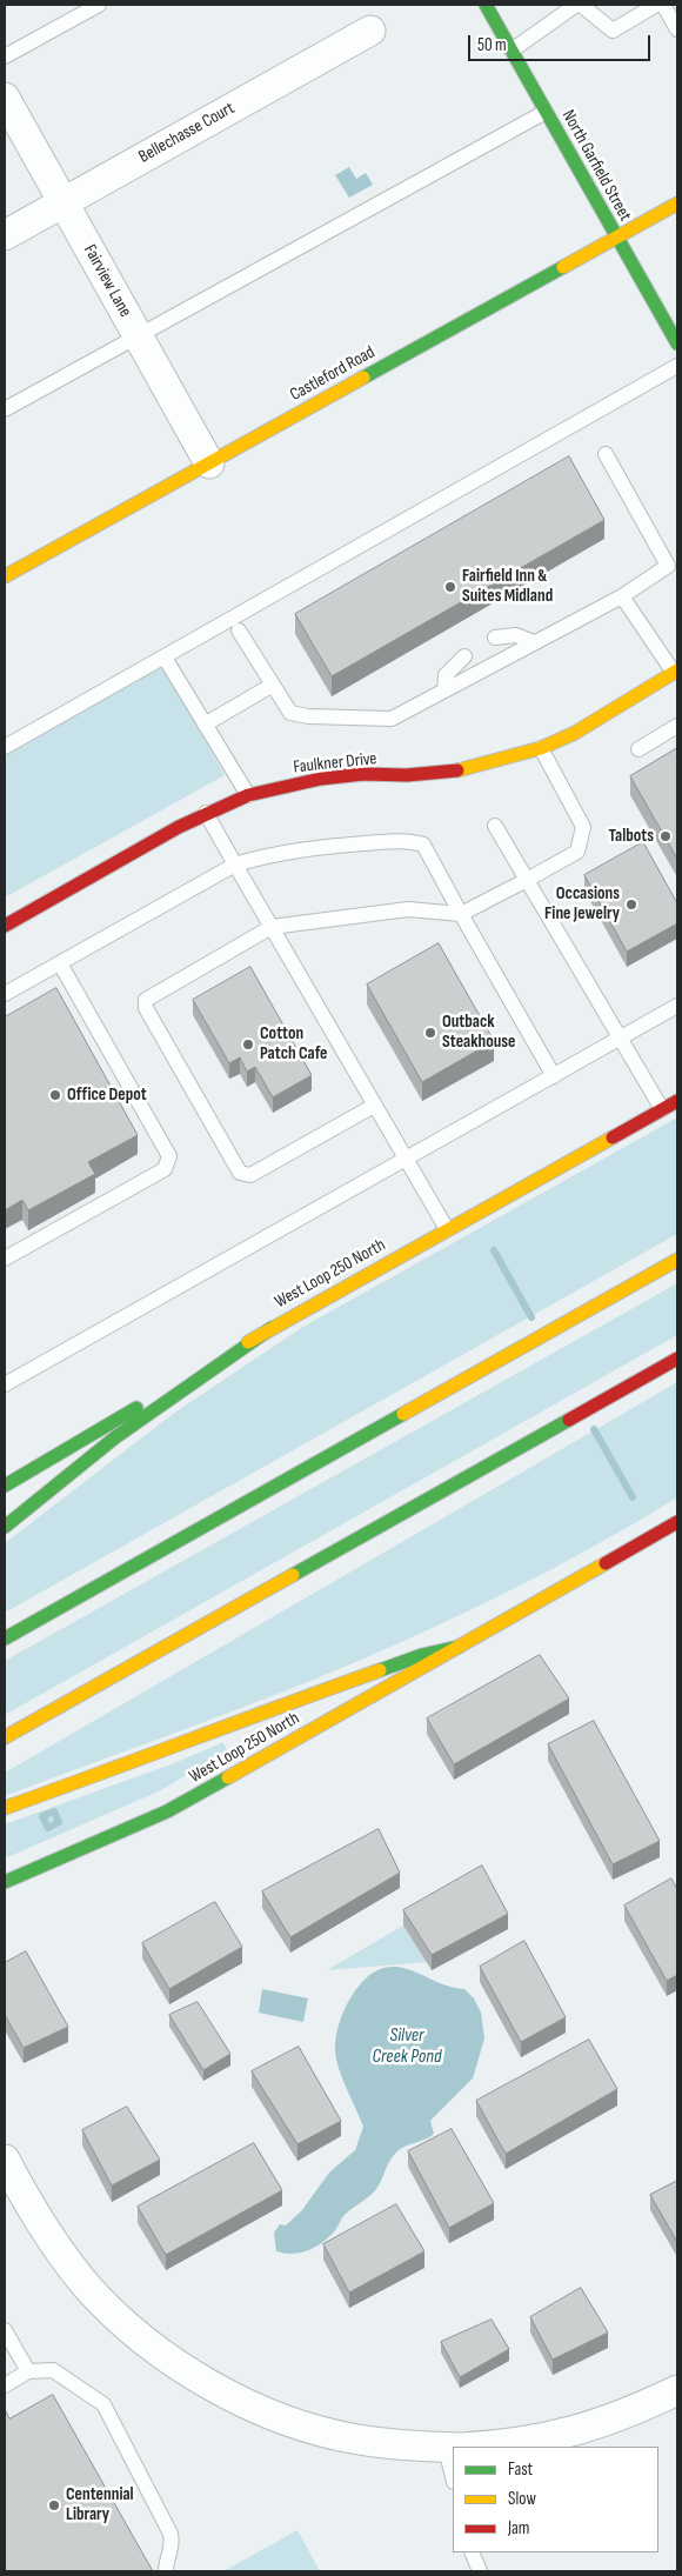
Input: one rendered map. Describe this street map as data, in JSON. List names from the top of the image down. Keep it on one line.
{"streets":{"main road":["North Garfield Street","Castleford Road","Faulkner Drive","West Loop 250 North"],"street":["Bellechasse Court","Fairview Lane"]},"crossings":[["Bellechasse Court","Fairview Lane"],["North Garfield Street","Castleford Road"],["Fairview Lane","Castleford Road"]],"water":["Silver Creek Pond"],"places":["Fairfield Inn & Suites Midland","Talbots","Occasions Fine Jewelry","Outback Steakhouse","Cotton Patch Cafe","Office Depot","Centennial Library"],"legend":["Fast","Slow","Jam"],"scale_bar":"50 m"}
